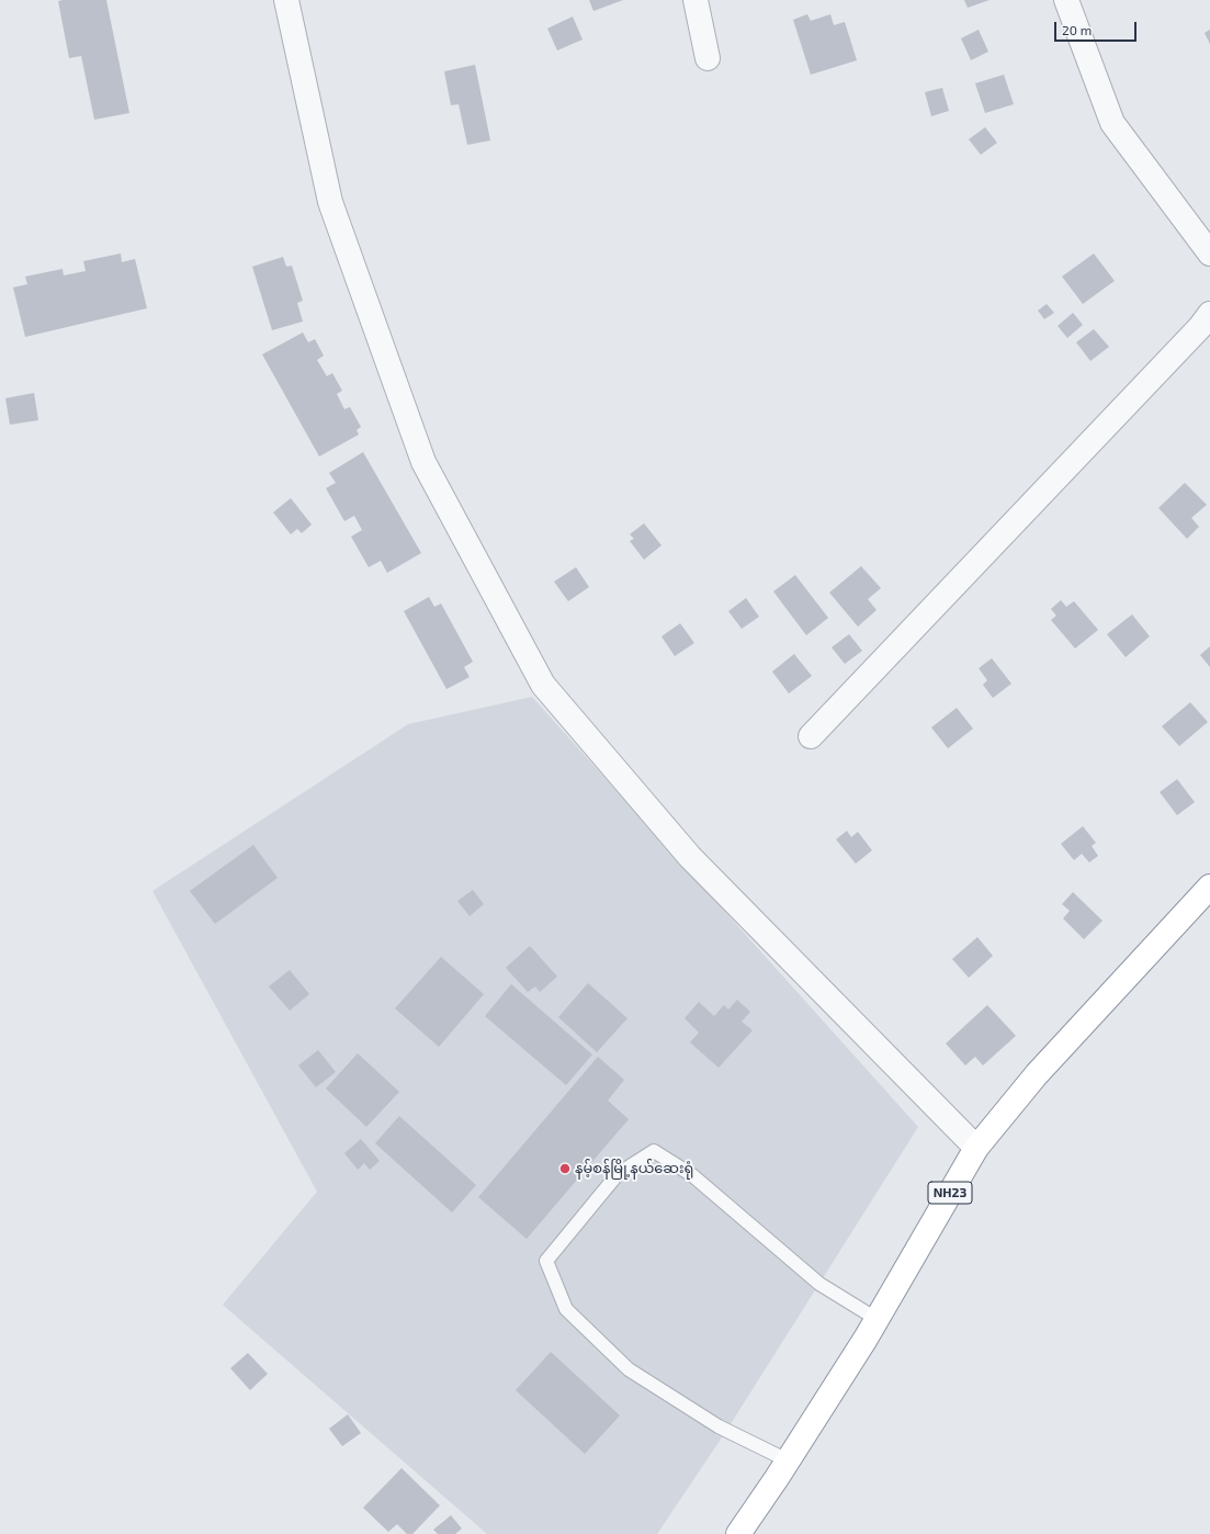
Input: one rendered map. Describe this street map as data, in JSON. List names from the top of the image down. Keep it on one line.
{"streets":{"highway":["NH23"]},"places":["နမ့်စန်မြို့နယ်ဆေးရုံ"],"scale_bar":"20 m"}
